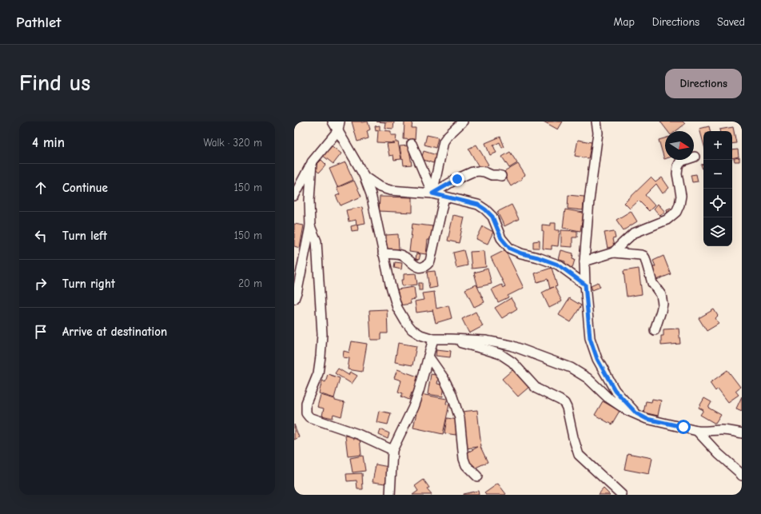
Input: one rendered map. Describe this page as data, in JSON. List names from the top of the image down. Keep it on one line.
{"north":"right","page":{"header":"Pathlet","nav":["Map","Directions","Saved"],"buttons":"Directions","title":"Find us","heading":["4 min","Walk · 320 m"],"map_buttons":["+","−"],"list":[["Continue","150 m"],["Turn left","150 m"],["Turn right","20 m"],"Arrive at destination"]}}
